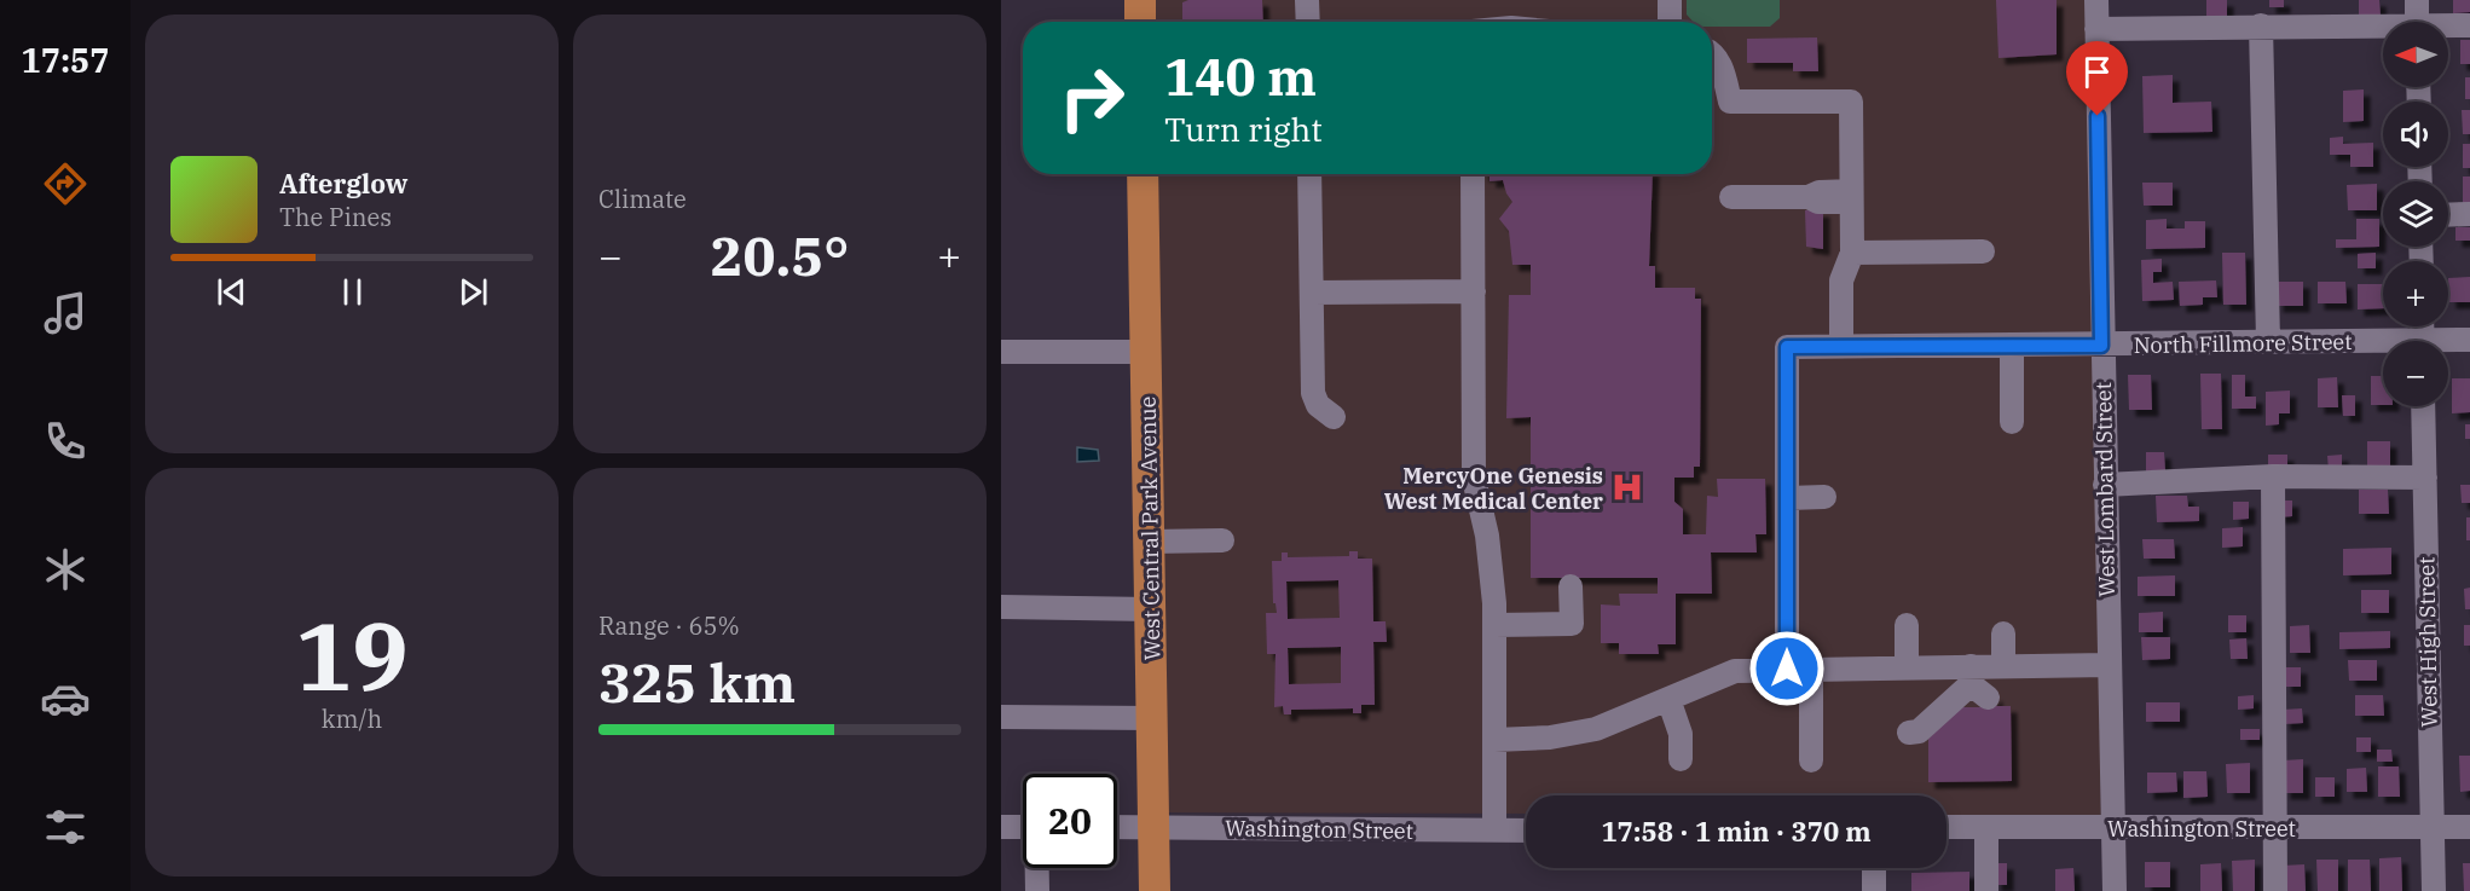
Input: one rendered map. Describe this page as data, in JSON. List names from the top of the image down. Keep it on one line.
{"streets":{"main road":["West Central Park Avenue"],"street":["North Fillmore Street","West Lombard Street","West High Street","Washington Street"]},"crossings":[["North Fillmore Street","West Lombard Street"],["West Lombard Street","Washington Street"],["West Central Park Avenue","Washington Street"],["West High Street","Washington Street"]],"places":{"hospital":["MercyOne Genesis West Medical Center"]},"north":"left","page":{"tabs":"17:57","tile":["Climate",["19","km/h"],["Range · 65%","325 km"]],"map_buttons":["+","−"],"turn":["140 m","Turn right"],"song":["Afterglow","The Pines"],"heat":["−","20.5°","+"],"limit":"20","trip":"17:58 · 1 min · 370 m"}}
